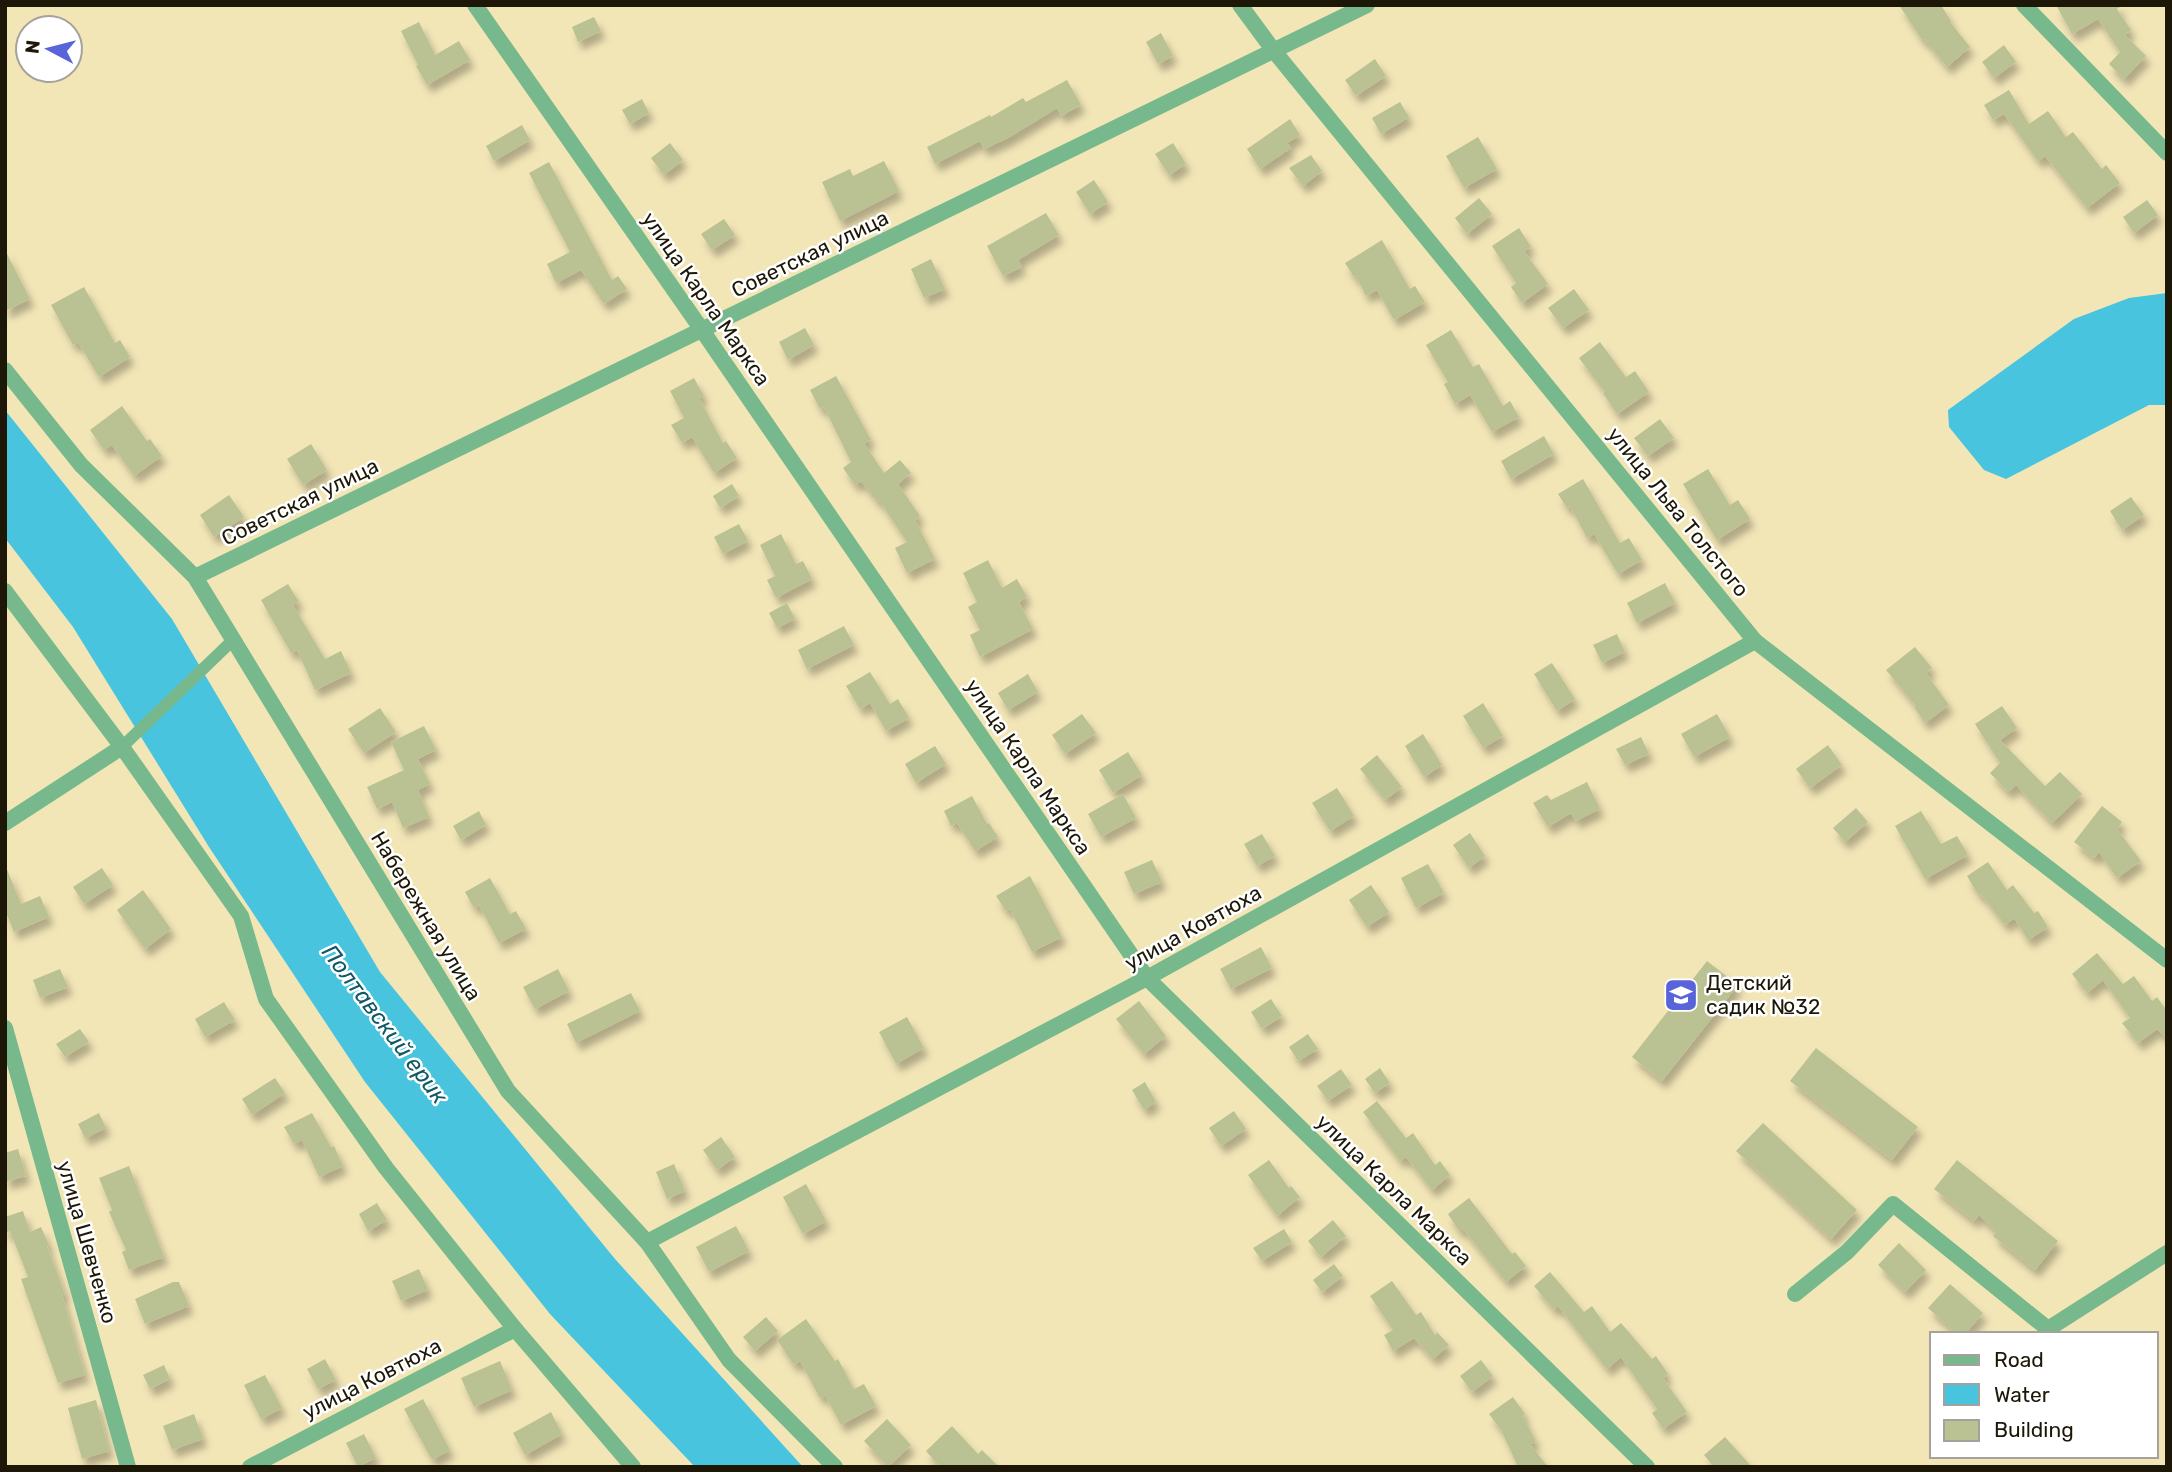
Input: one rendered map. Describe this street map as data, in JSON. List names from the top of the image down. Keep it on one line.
{"streets":{"street":["Советская улица","улица Карла Маркса","улица Льва Толстого","Набережная улица","улица Ковтюха","улица Шевченко"]},"crossings":[["Советская улица","улица Карла Маркса"],["Советская улица","улица Льва Толстого"],["Советская улица","Набережная улица"],["улица Карла Маркса","улица Ковтюха"],["улица Льва Толстого","улица Ковтюха"],["Набережная улица","улица Ковтюха"]],"water":["Полтавский ерик"],"places":{"school or university":["Детский садик №32"]},"legend":["Road","Water","Building"],"north":"left"}
